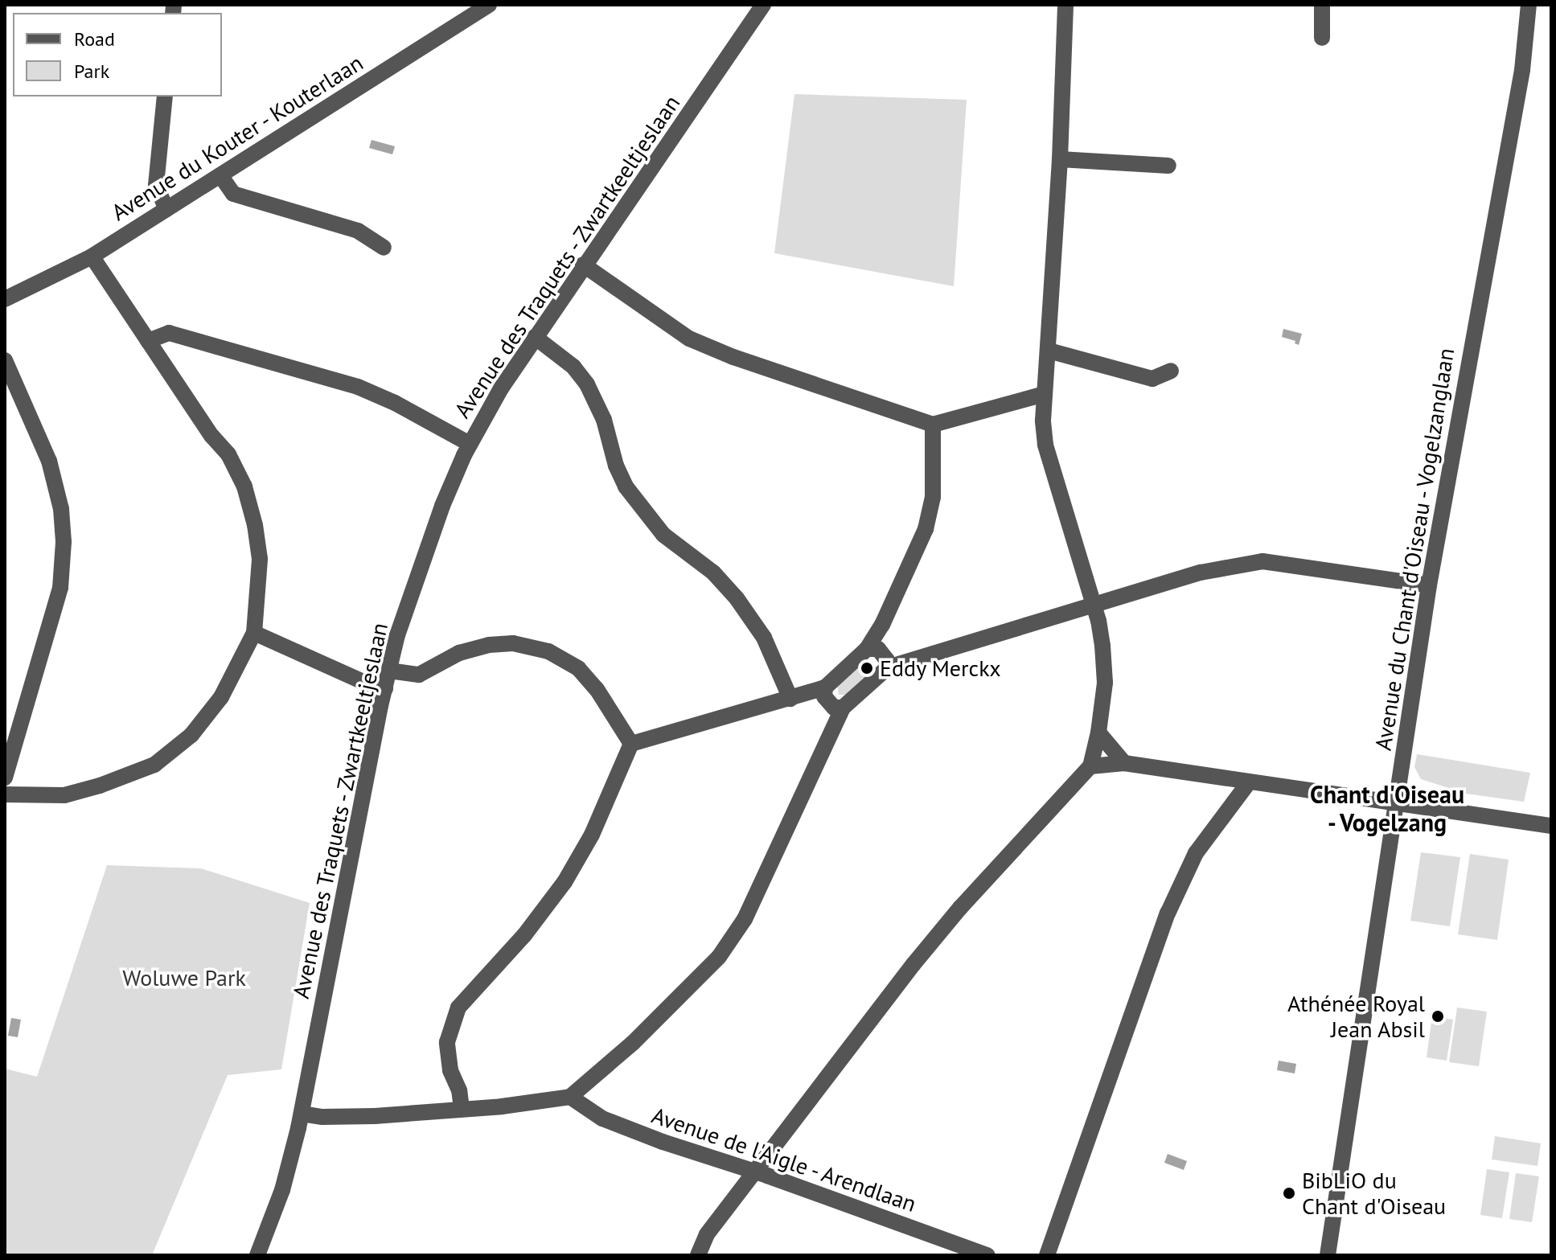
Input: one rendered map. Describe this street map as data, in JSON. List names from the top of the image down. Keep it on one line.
{"streets":{"street":["Avenue du Kouter - Kouterlaan","Avenue des Traquets - Zwartkeeltjeslaan","Avenue du Chant d'Oiseau - Vogelzanglaan","Avenue de l'Aigle - Arendlaan"]},"districts":["Chant d'Oiseau - Vogelzang"],"parks":["Woluwe Park"],"places":["Eddy Merckx","Athénée Royal Jean Absil","BibLiO du Chant d'Oiseau"],"legend":["Road","Park"]}
